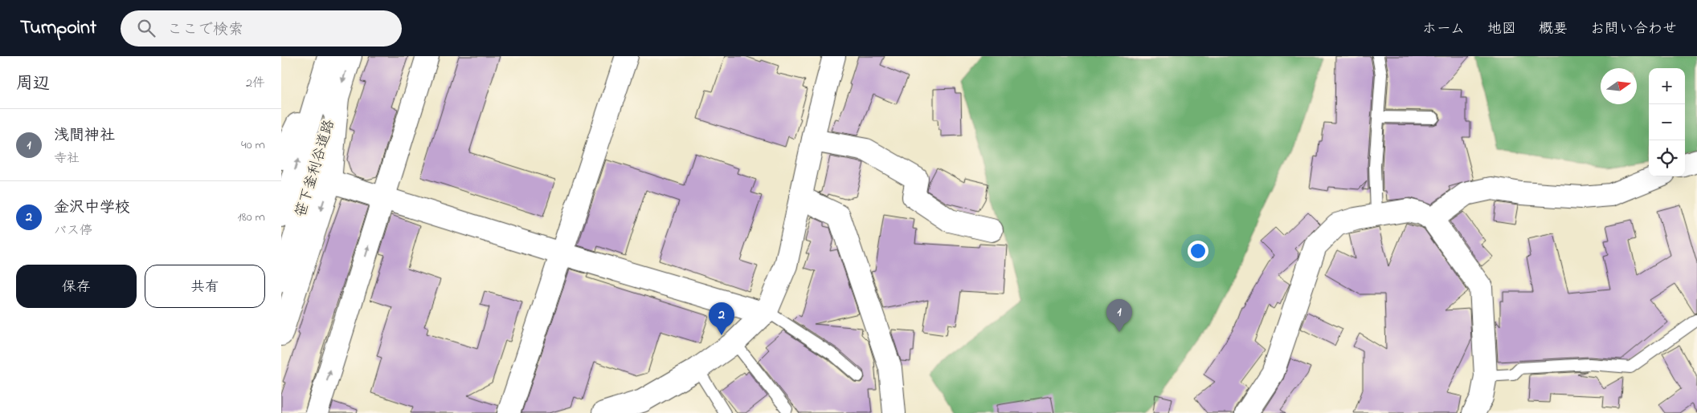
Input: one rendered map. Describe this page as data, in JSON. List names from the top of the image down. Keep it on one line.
{"streets":{"street":["笹下釜利谷道路"]},"north":"right","page":{"header":"Turnpoint","search":"ここで検索","nav":["ホーム","地図","概要","お問い合わせ"],"heading":["周辺","2件"],"map_buttons":["+","−"],"list":[{"mark":"1","name":"浅間神社","note":"寺社","value":"40 m"},{"mark":"2","name":"金沢中学校","note":"バス停","value":"180 m"}],"buttons":["保存","共有"],"pins":["1","2"]}}
